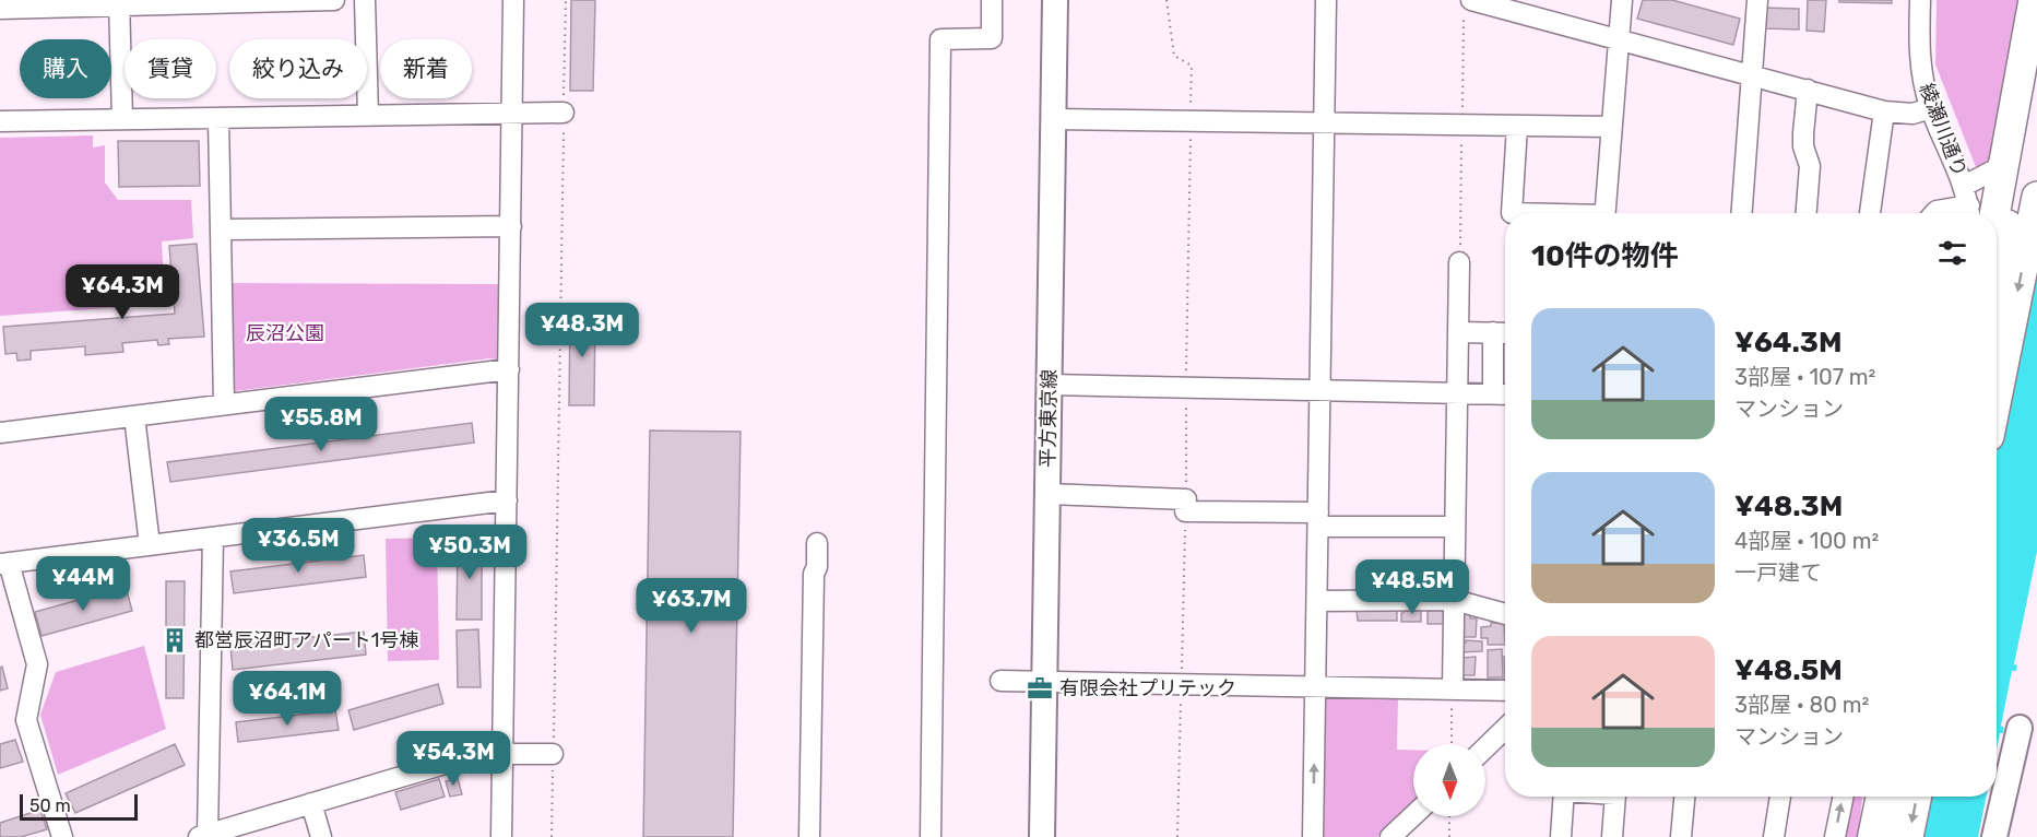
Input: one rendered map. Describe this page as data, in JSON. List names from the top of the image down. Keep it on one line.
{"streets":{"main road":["平方東京線"],"street":["綾瀬川通り"]},"parks":["辰沼公園"],"places":{"building":["都営辰沼町アパート1号棟"],"office":["有限会社プリテック"]},"scale_bar":"50 m","north":"bottom","page":{"chip":["購入","賃貸","絞り込み","新着"],"heading":"10件の物件","price":["¥64.3M","¥48.3M","¥55.8M","¥36.5M","¥50.3M","¥44M","¥48.5M","¥63.7M","¥64.1M","¥54.3M"],"list":[{"name":"¥64.3M","note":"3部屋 · 107 m² · マンション"},{"name":"¥48.3M","note":"4部屋 · 100 m² · 一戸建て"},{"name":"¥48.5M","note":"3部屋 · 80 m² · マンション"}],"scale":"50 m"}}
